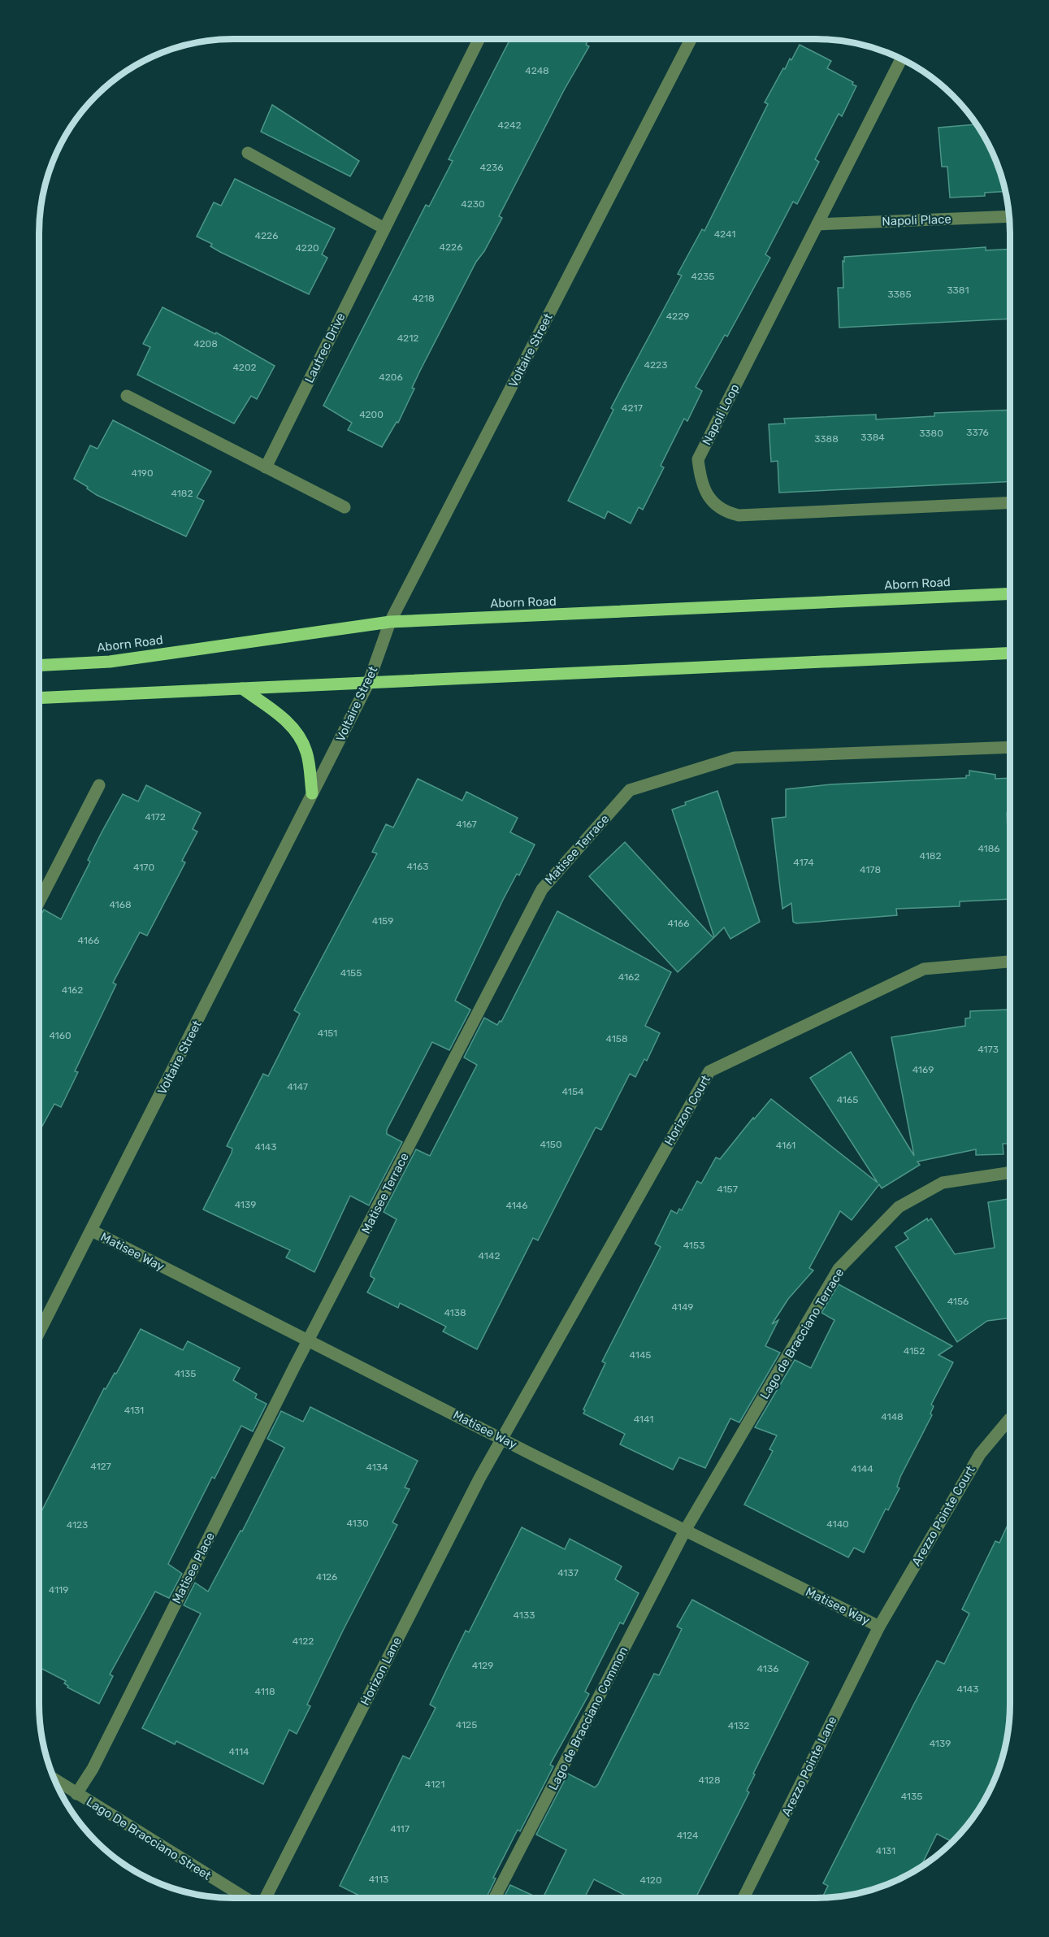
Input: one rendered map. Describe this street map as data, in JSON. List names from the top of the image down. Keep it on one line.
{"streets":{"main road":["Aborn Road"],"street":["Napoli Place","Lautrec Drive","Voltaire Street","Napoli Loop","Matisee Terrace","Horizon Court","Matisee Way","Lago de Bracciano Terrace","Arezzo Pointe Court","Matisee Place","Horizon Lane","Lago de Bracciano Common","Arezzo Pointe Lane","Lago De Bracciano Street"]},"crossings":[["Napoli Place","Napoli Loop"],["Voltaire Street","Aborn Road"],["Voltaire Street","Matisee Way"],["Matisee Terrace","Matisee Way"],["Matisee Terrace","Matisee Place"],["Horizon Court","Matisee Way"],["Horizon Court","Horizon Lane"],["Matisee Way","Lago de Bracciano Terrace"],["Matisee Way","Arezzo Pointe Court"],["Matisee Way","Matisee Place"],["Matisee Way","Horizon Lane"],["Matisee Way","Lago de Bracciano Common"],["Matisee Way","Arezzo Pointe Lane"],["Lago de Bracciano Terrace","Lago de Bracciano Common"],["Arezzo Pointe Court","Arezzo Pointe Lane"],["Matisee Place","Lago De Bracciano Street"]],"house_numbers":["4248","4242","4236","4230","4241","4226","4226","4220","4235","3381","3385","4218","4229","4212","4208","4223","4202","4206","4217","4200","3376","3380","3384","3388","4190","4182","4172","4167","4186","4182","4174","4163","4170","4178","4168","4159","4166","4166","4155","4162","4162","4151","4160","4158","4173","4169","4147","4154","4165","4150","4161","4143","4157","4139","4146","4153","4142","4156","4149","4138","4152","4145","4135","4131","4148","4141","4127","4134","4144","4130","4140","4123","4137","4126","4119","4133","4122","4129","4136","4143","4118","4125","4132","4139","4114","4128","4121","4135","4117","4124","4131","4113","4120"]}
